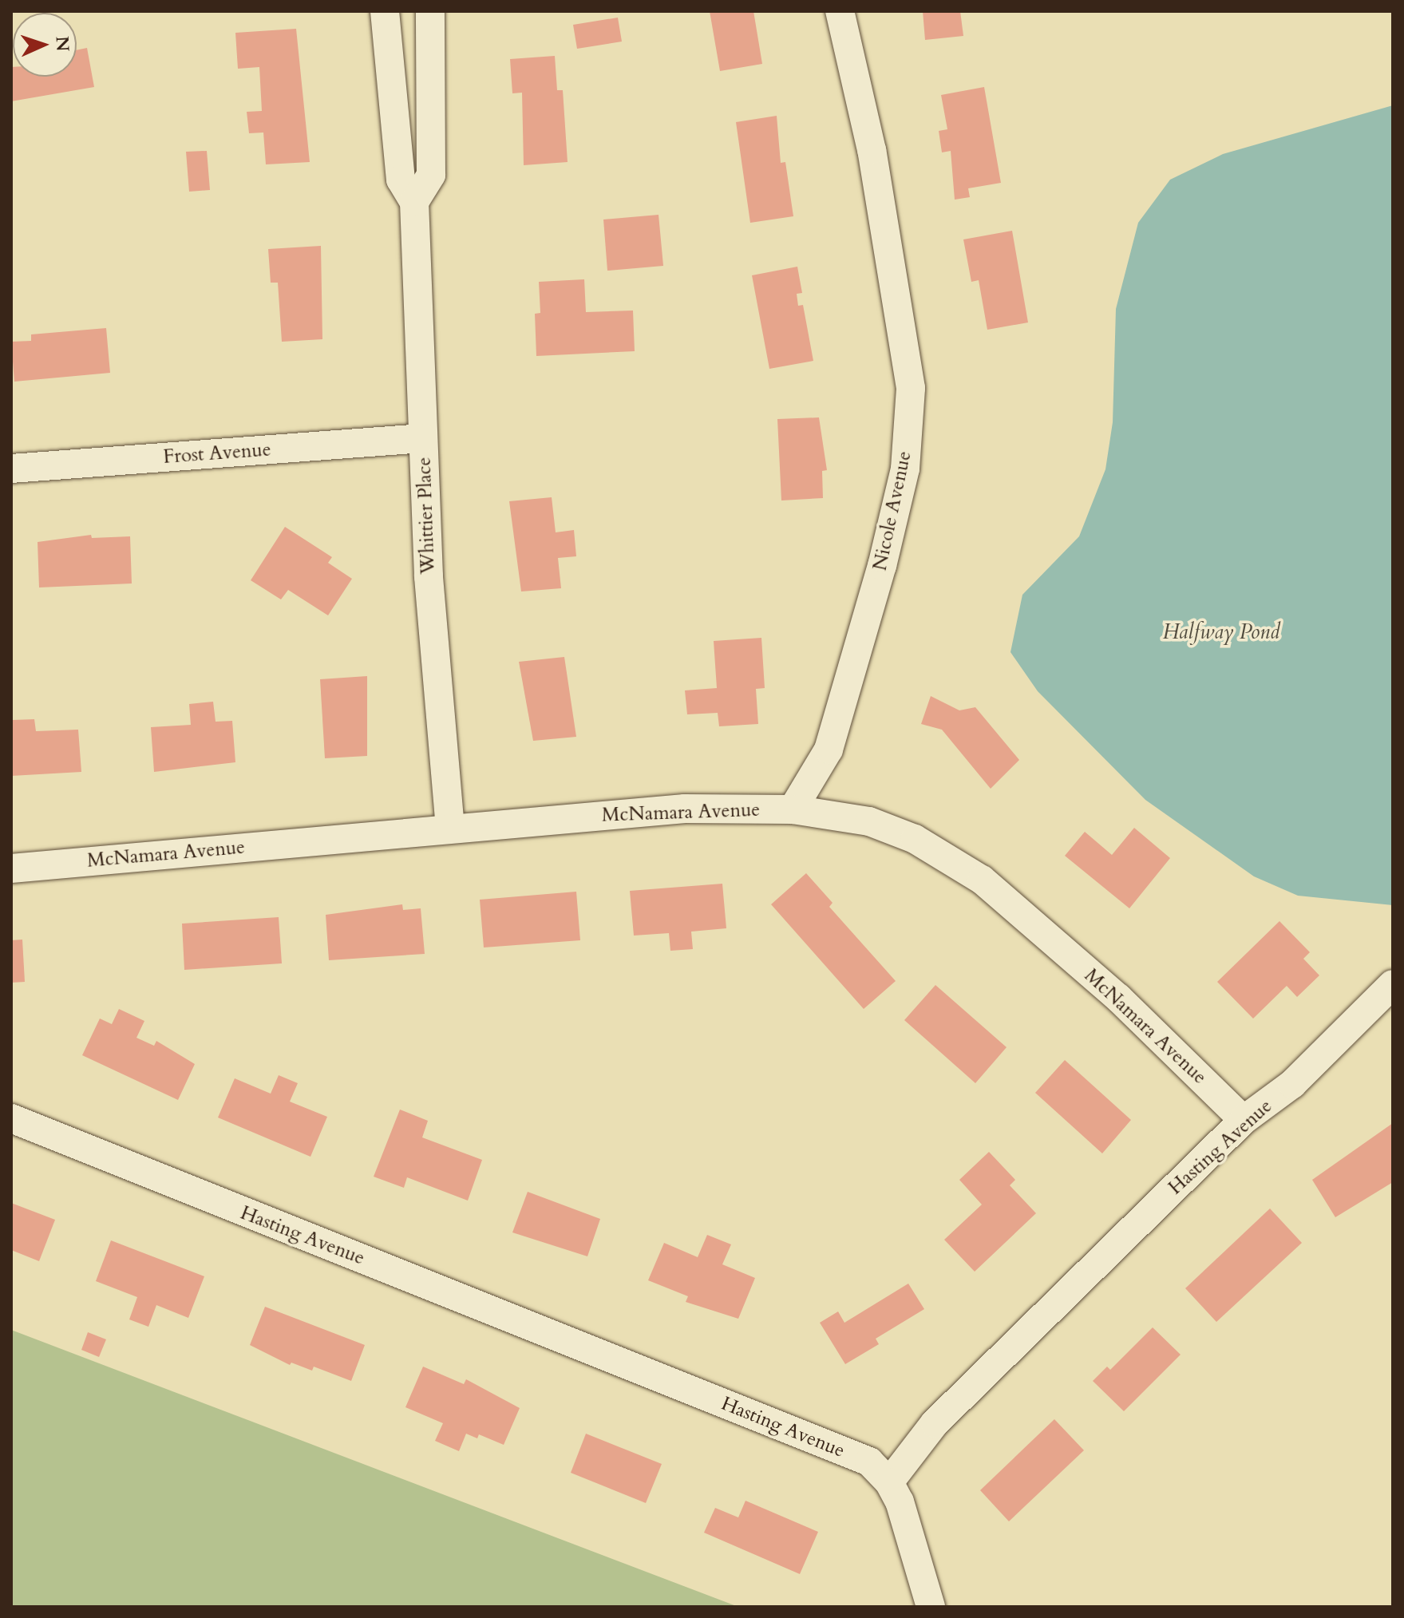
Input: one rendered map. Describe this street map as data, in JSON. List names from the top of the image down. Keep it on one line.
{"streets":{"street":["Frost Avenue","Nicole Avenue","Whittier Place","McNamara Avenue","Hasting Avenue"]},"crossings":[["Frost Avenue","Whittier Place"],["Nicole Avenue","McNamara Avenue"],["Whittier Place","McNamara Avenue"],["McNamara Avenue","Hasting Avenue"]],"water":["Halfway Pond"],"north":"right"}
